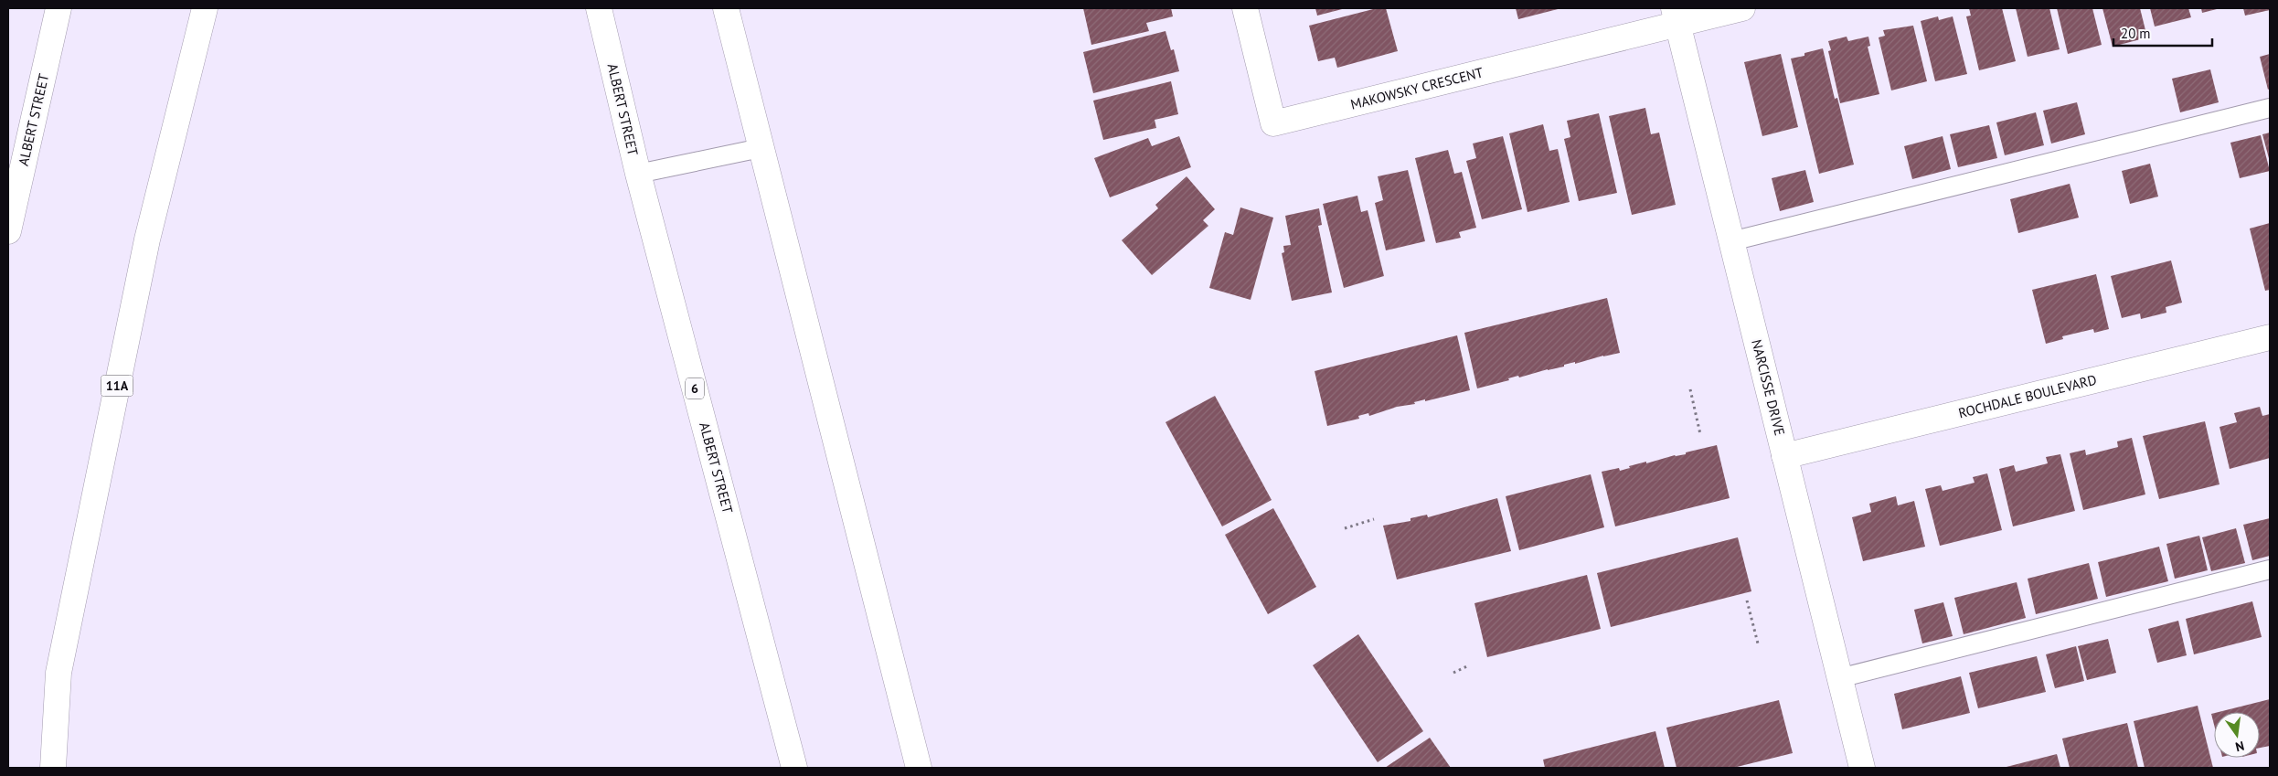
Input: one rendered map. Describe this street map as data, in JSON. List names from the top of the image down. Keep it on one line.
{"streets":{"main road":["MAKOWSKY CRESCENT","ALBERT STREET","11A","NARCISSE DRIVE","6","ROCHDALE BOULEVARD"]},"crossings":[["MAKOWSKY CRESCENT","NARCISSE DRIVE"],["NARCISSE DRIVE","ROCHDALE BOULEVARD"]],"scale_bar":"20 m","north":"bottom"}
